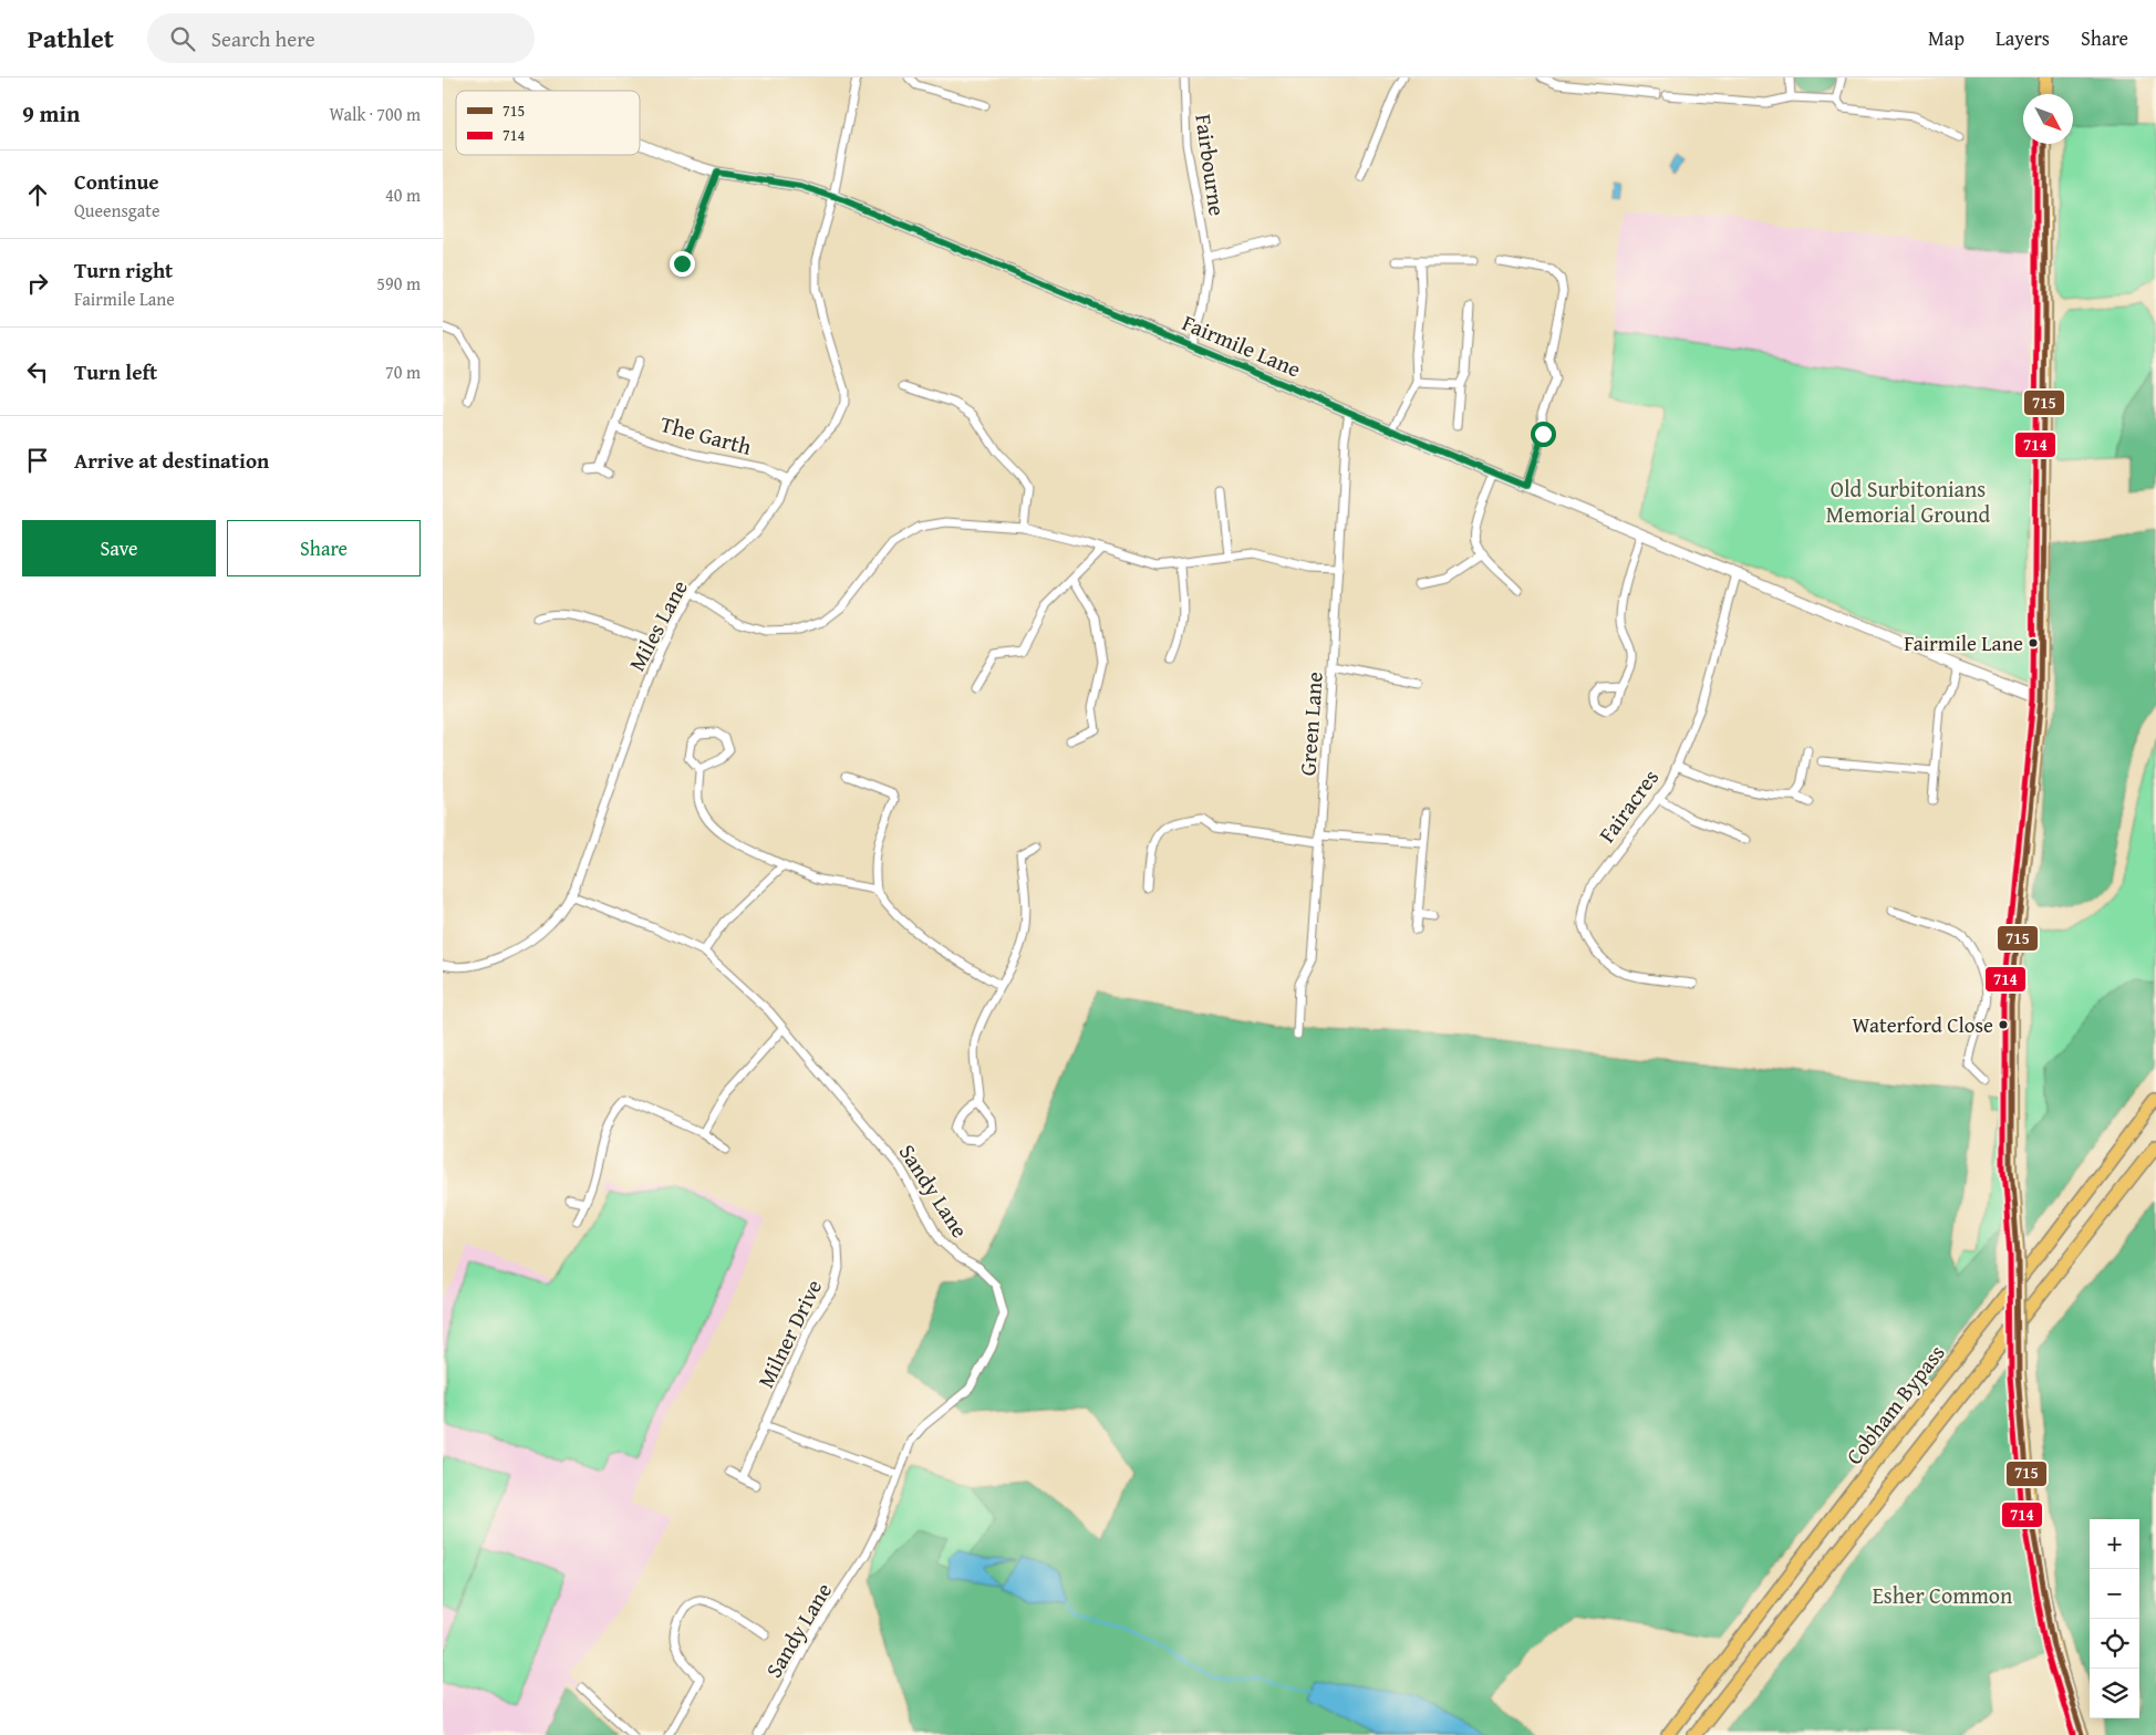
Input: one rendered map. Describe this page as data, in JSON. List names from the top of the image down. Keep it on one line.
{"streets":{"main road":["Cobham Bypass"],"street":["Fairbourne","Fairmile Lane","The Garth","Miles Lane","Green Lane","Fairacres","Sandy Lane","Milner Drive"]},"crossings":[["Fairbourne","Fairmile Lane"],["Fairmile Lane","Miles Lane"],["Fairmile Lane","Green Lane"],["Fairmile Lane","Fairacres"],["The Garth","Miles Lane"],["Miles Lane","Sandy Lane"]],"parks":["Old Surbitonians Memorial Ground","Esher Common"],"places":["Fairmile Lane","Waterford Close"],"lines":["transit line 715","transit line 714"],"legend":["715","714"],"north":"bottom right","page":{"header":"Pathlet","search":"Search here","nav":["Map","Layers","Share"],"heading":["9 min","Walk · 700 m"],"list":[["Continue","Queensgate","40 m"],["Turn right","Fairmile Lane","590 m"],["Turn left","70 m"],"Arrive at destination"],"buttons":["Save","Share"],"map_buttons":["+","−"]}}
